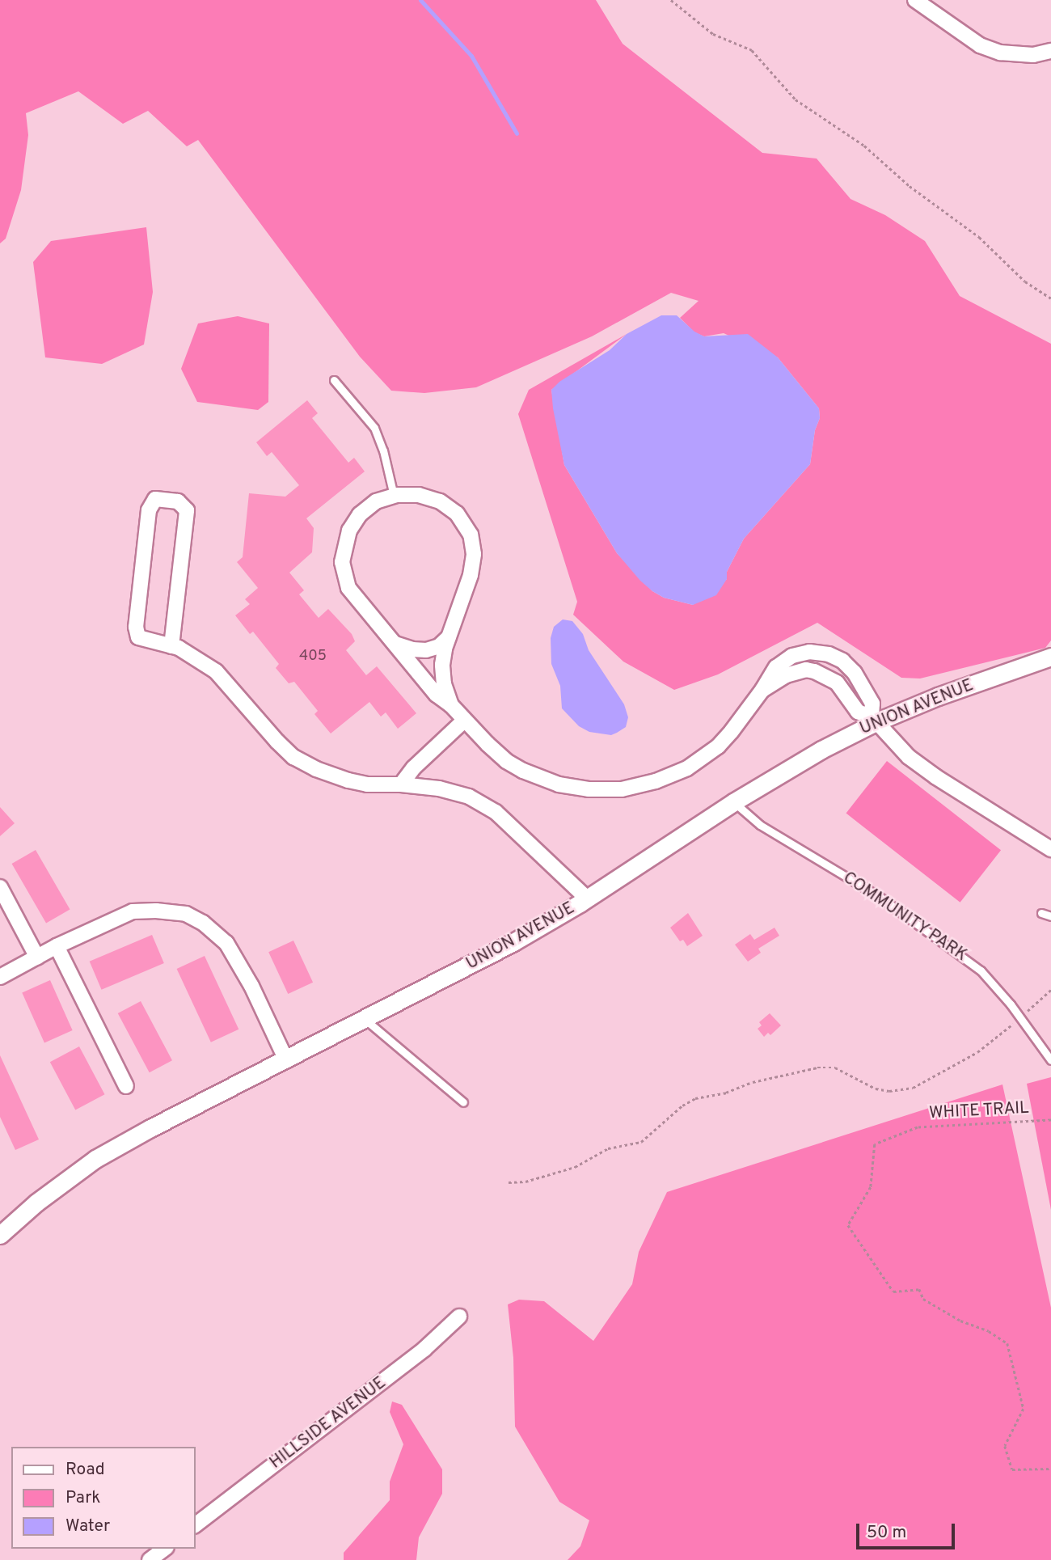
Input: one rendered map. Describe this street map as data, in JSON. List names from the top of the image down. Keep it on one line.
{"streets":{"street":["UNION AVENUE","HILLSIDE AVENUE"],"lane":["COMMUNITY PARK"],"path":["WHITE TRAIL"]},"crossings":[["UNION AVENUE","COMMUNITY PARK"]],"house_numbers":["405"],"legend":["Road","Park","Water"],"scale_bar":"50 m"}
